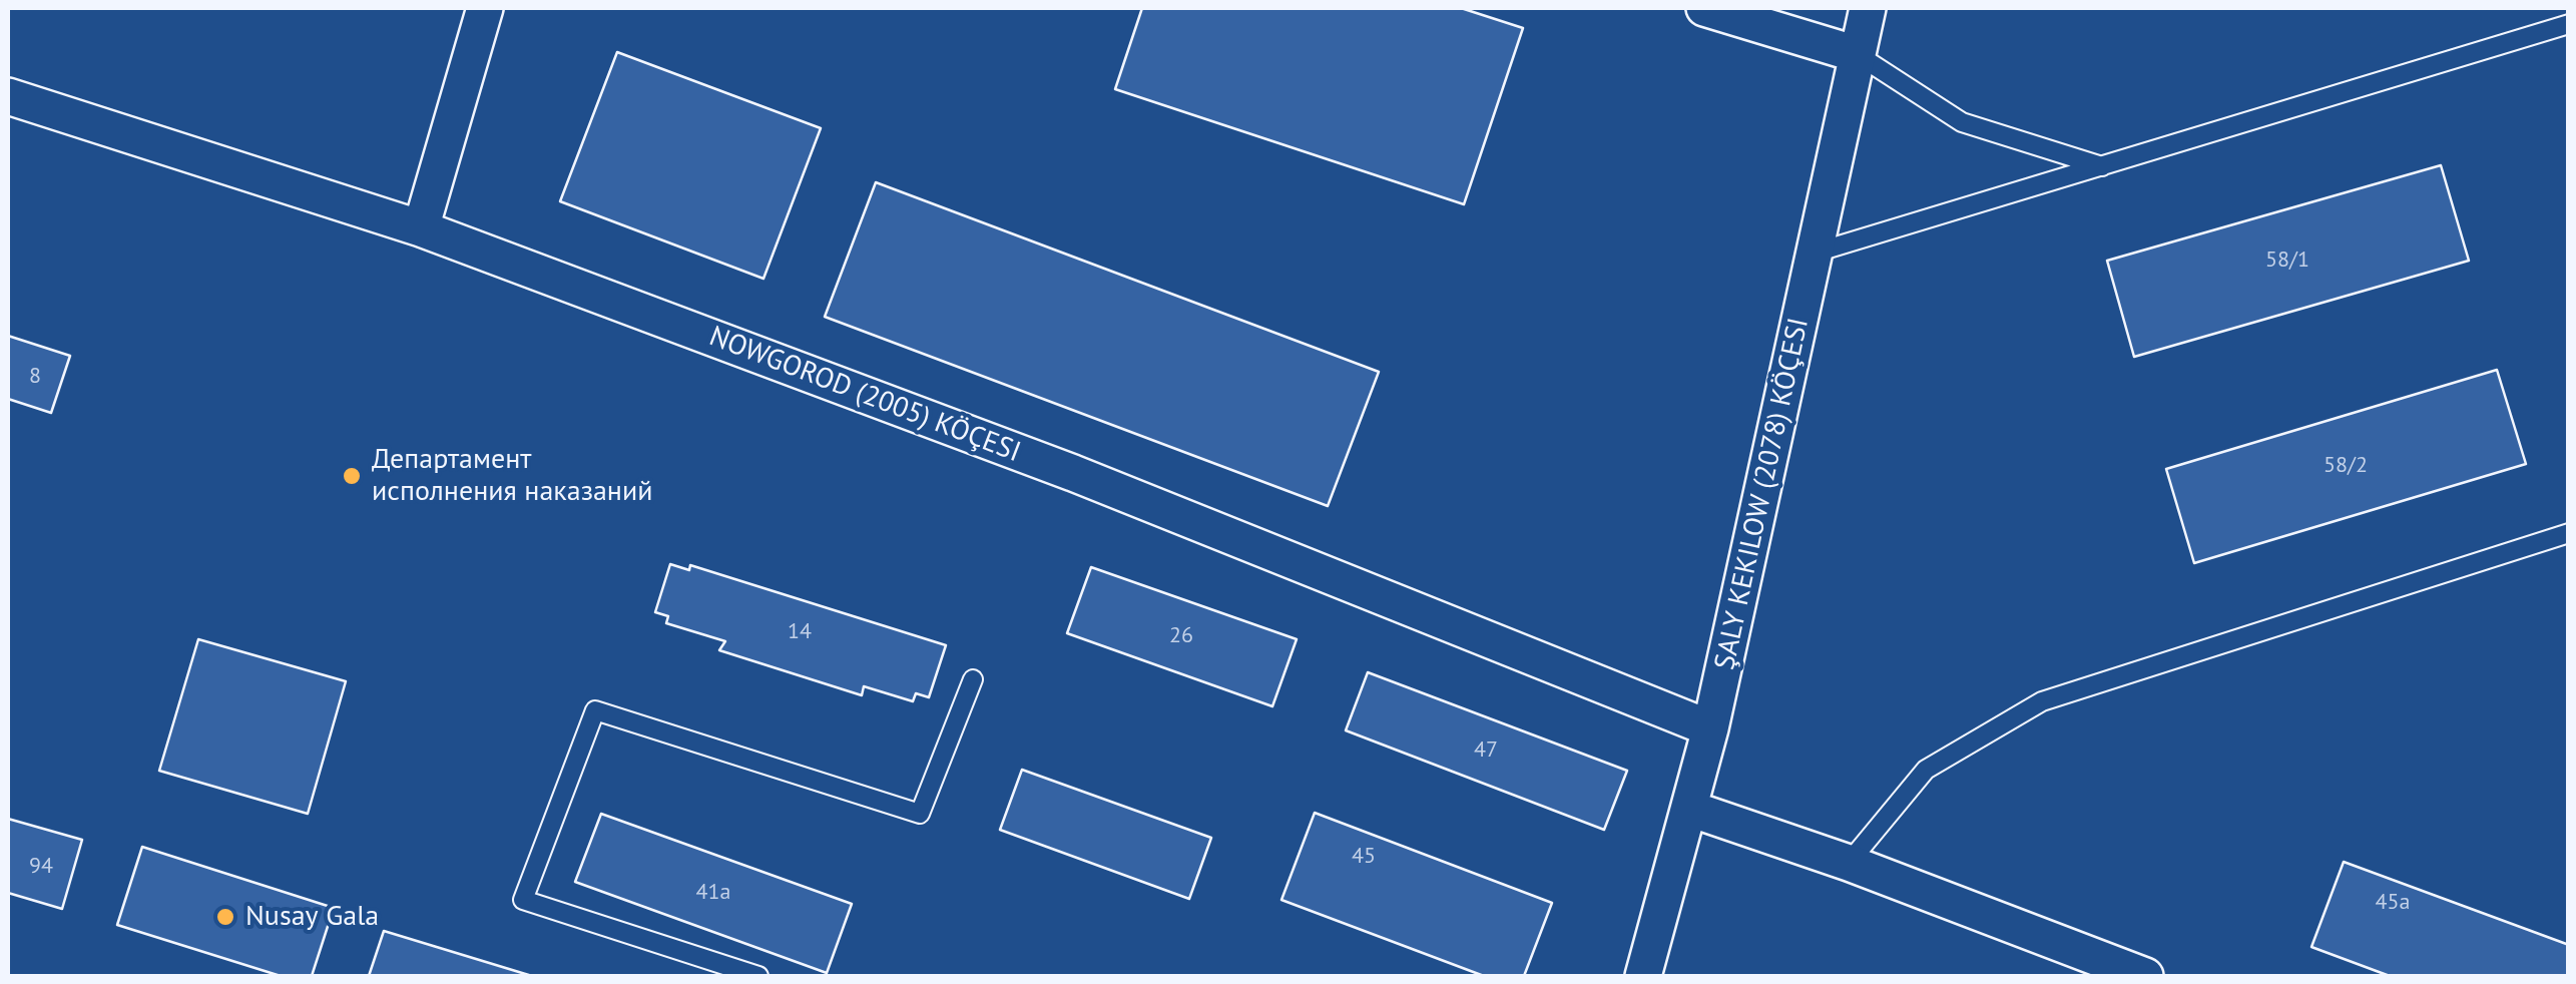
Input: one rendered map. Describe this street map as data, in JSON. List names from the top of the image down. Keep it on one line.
{"streets":{"street":["NOWGOROD (2005) KÖÇESI","ŞALY KEKILOW (2078) KÖÇESI"]},"crossings":[["NOWGOROD (2005) KÖÇESI","ŞALY KEKILOW (2078) KÖÇESI"]],"places":["Департамент исполнения наказаний","Nusay Gala"],"house_numbers":["58/1","8","58/2","14","26","47","45","94","41а","45a"]}
